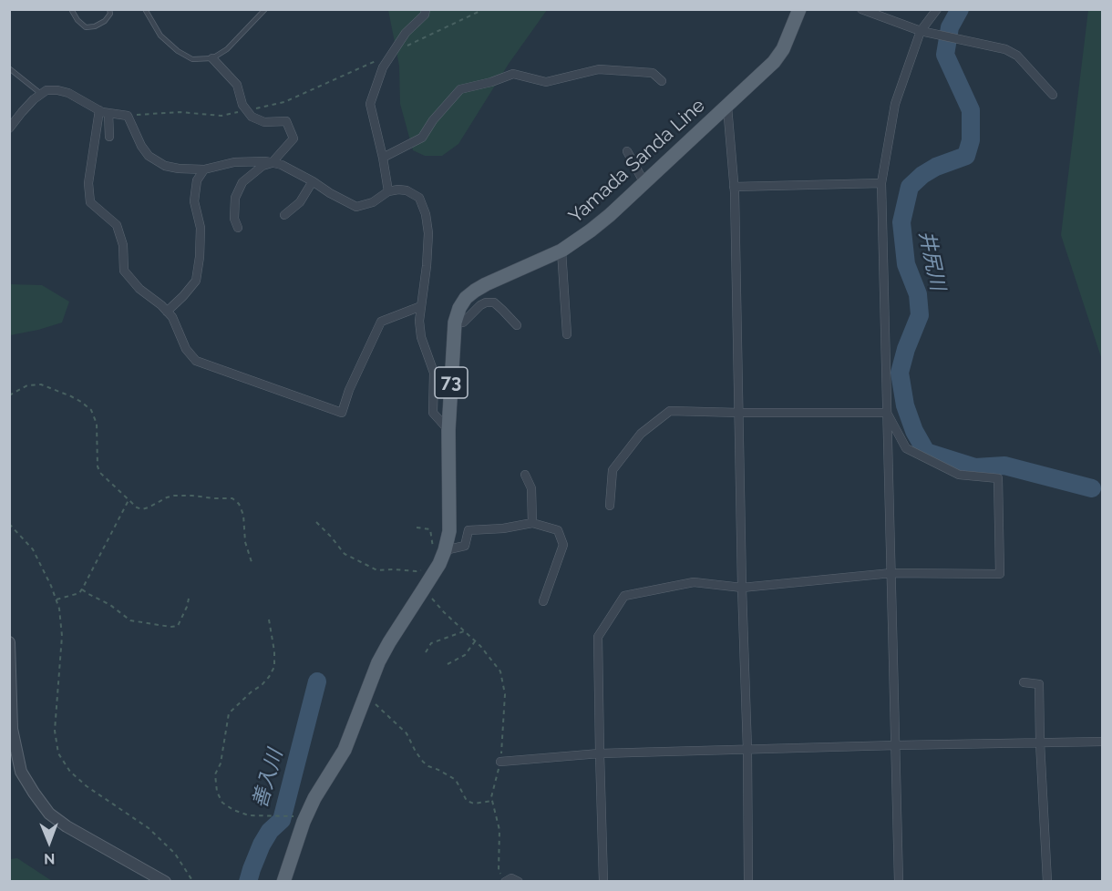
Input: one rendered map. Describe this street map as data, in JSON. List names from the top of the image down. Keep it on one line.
{"streets":{"main road":["Yamada Sanda Line","73"]},"water":["井尻川","善入川"],"north":"bottom"}
